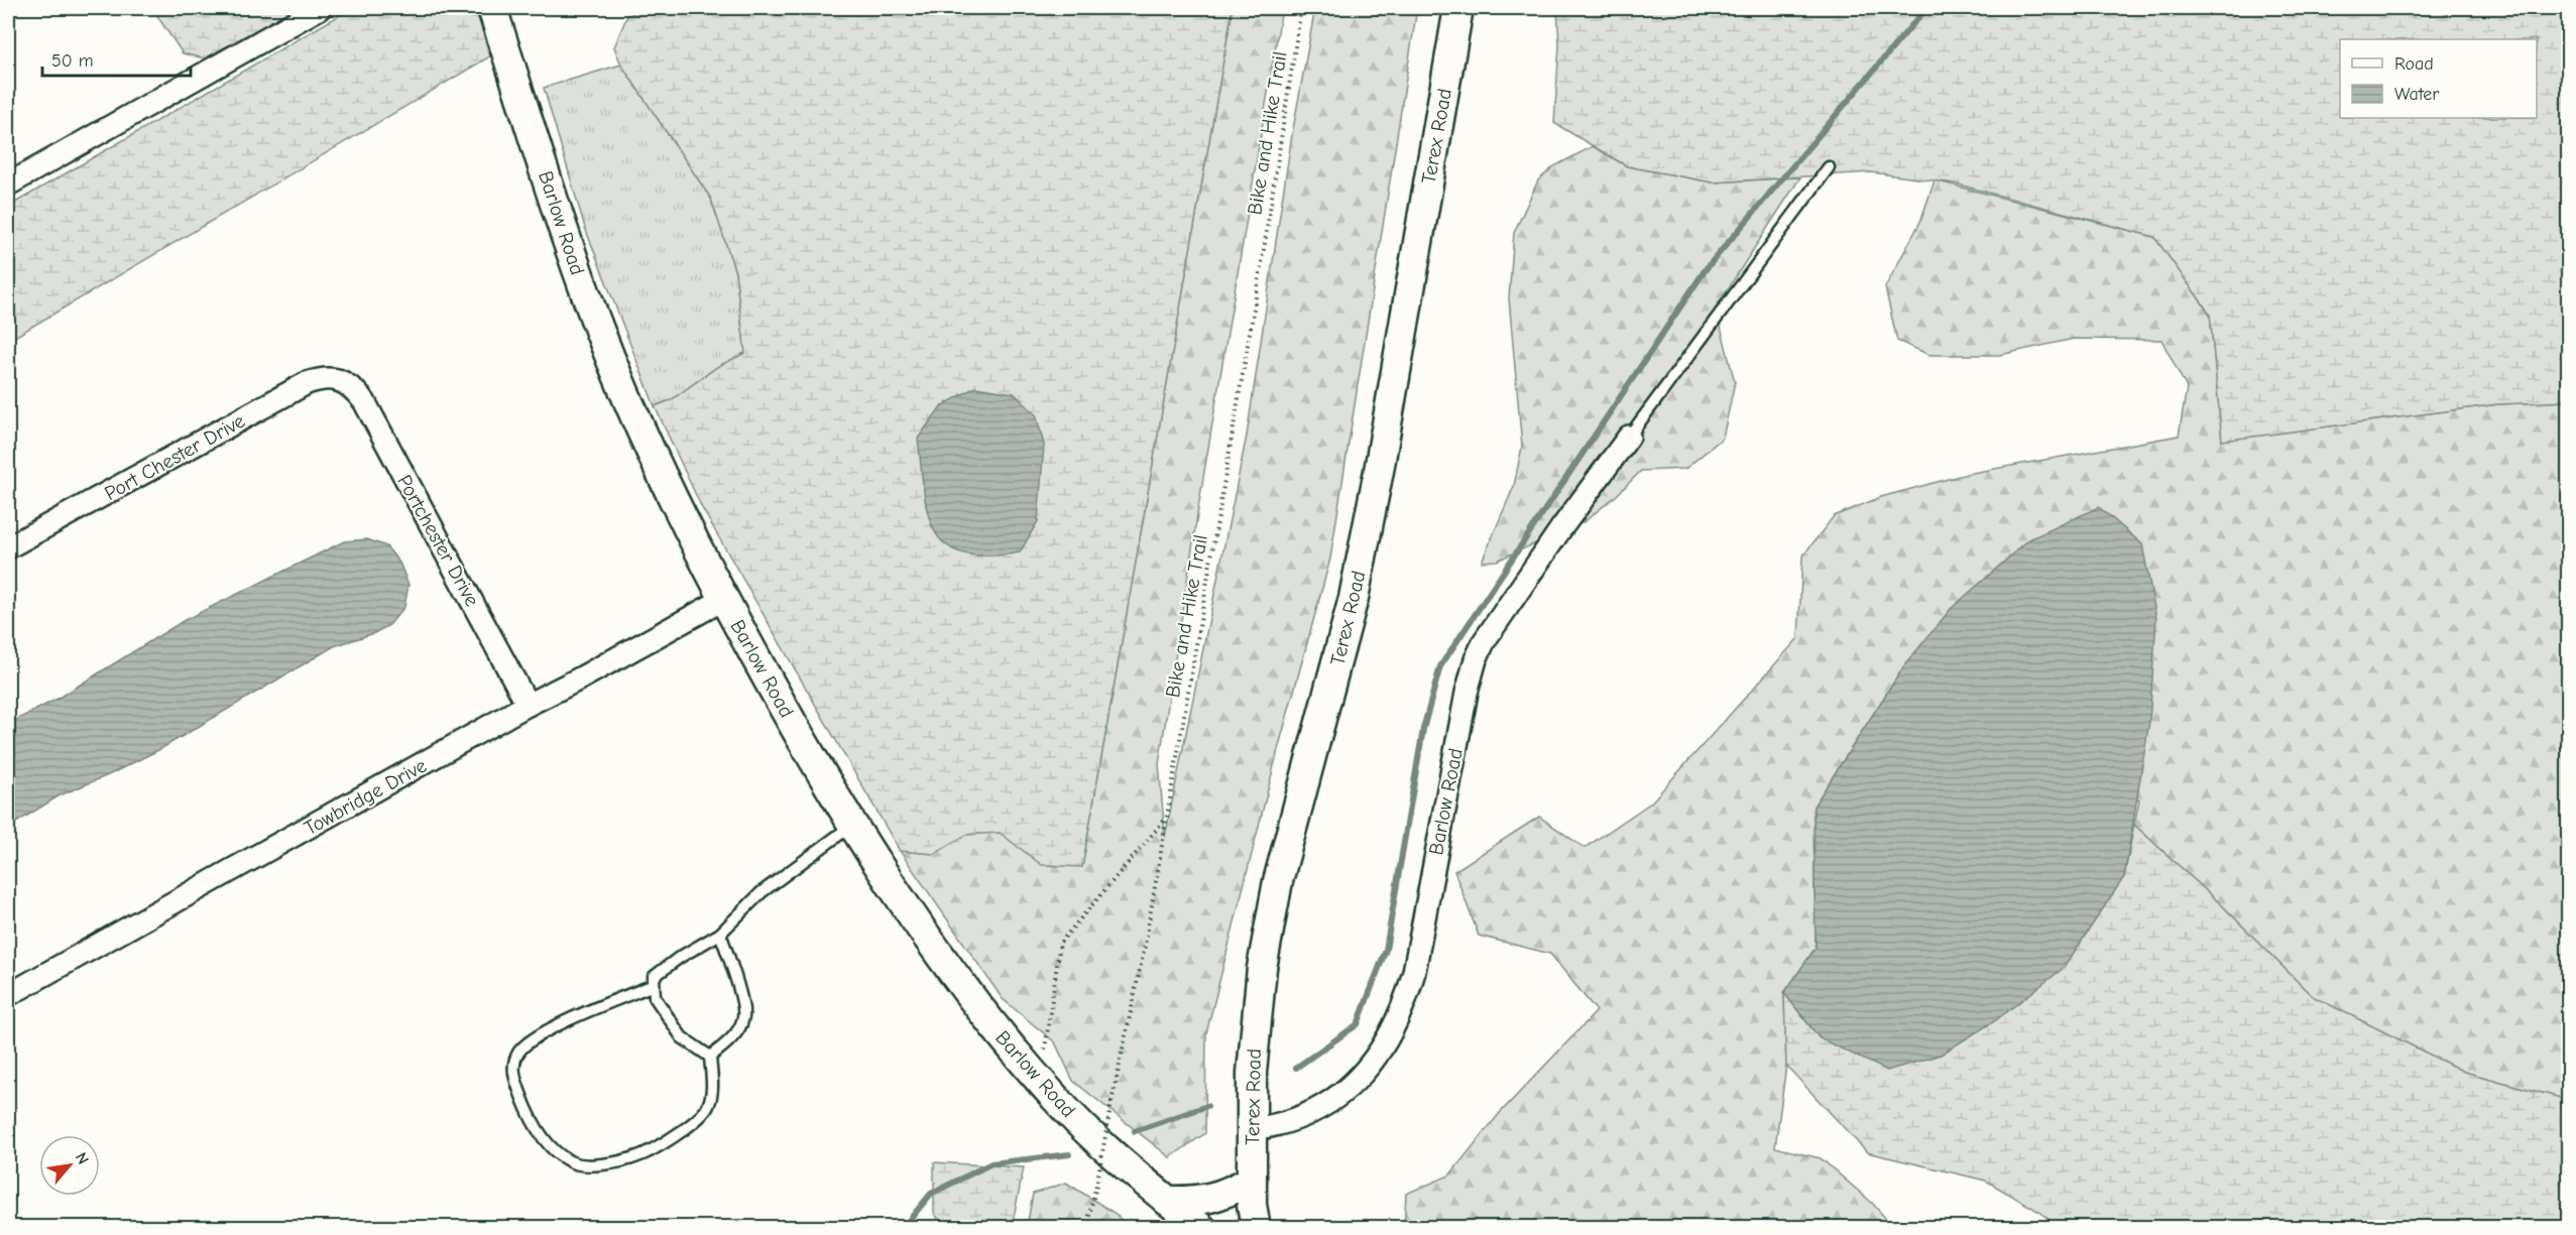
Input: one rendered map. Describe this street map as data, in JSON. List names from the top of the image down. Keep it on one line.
{"streets":{"street":["Terex Road","Barlow Road","Port Chester Drive","Portchester Drive","Towbridge Drive"],"path":["Bike and Hike Trail"]},"crossings":[["Terex Road","Barlow Road"],["Barlow Road","Towbridge Drive"],["Port Chester Drive","Portchester Drive"],["Portchester Drive","Towbridge Drive"]],"legend":["Road","Water"],"scale_bar":"50 m","north":"top right"}
